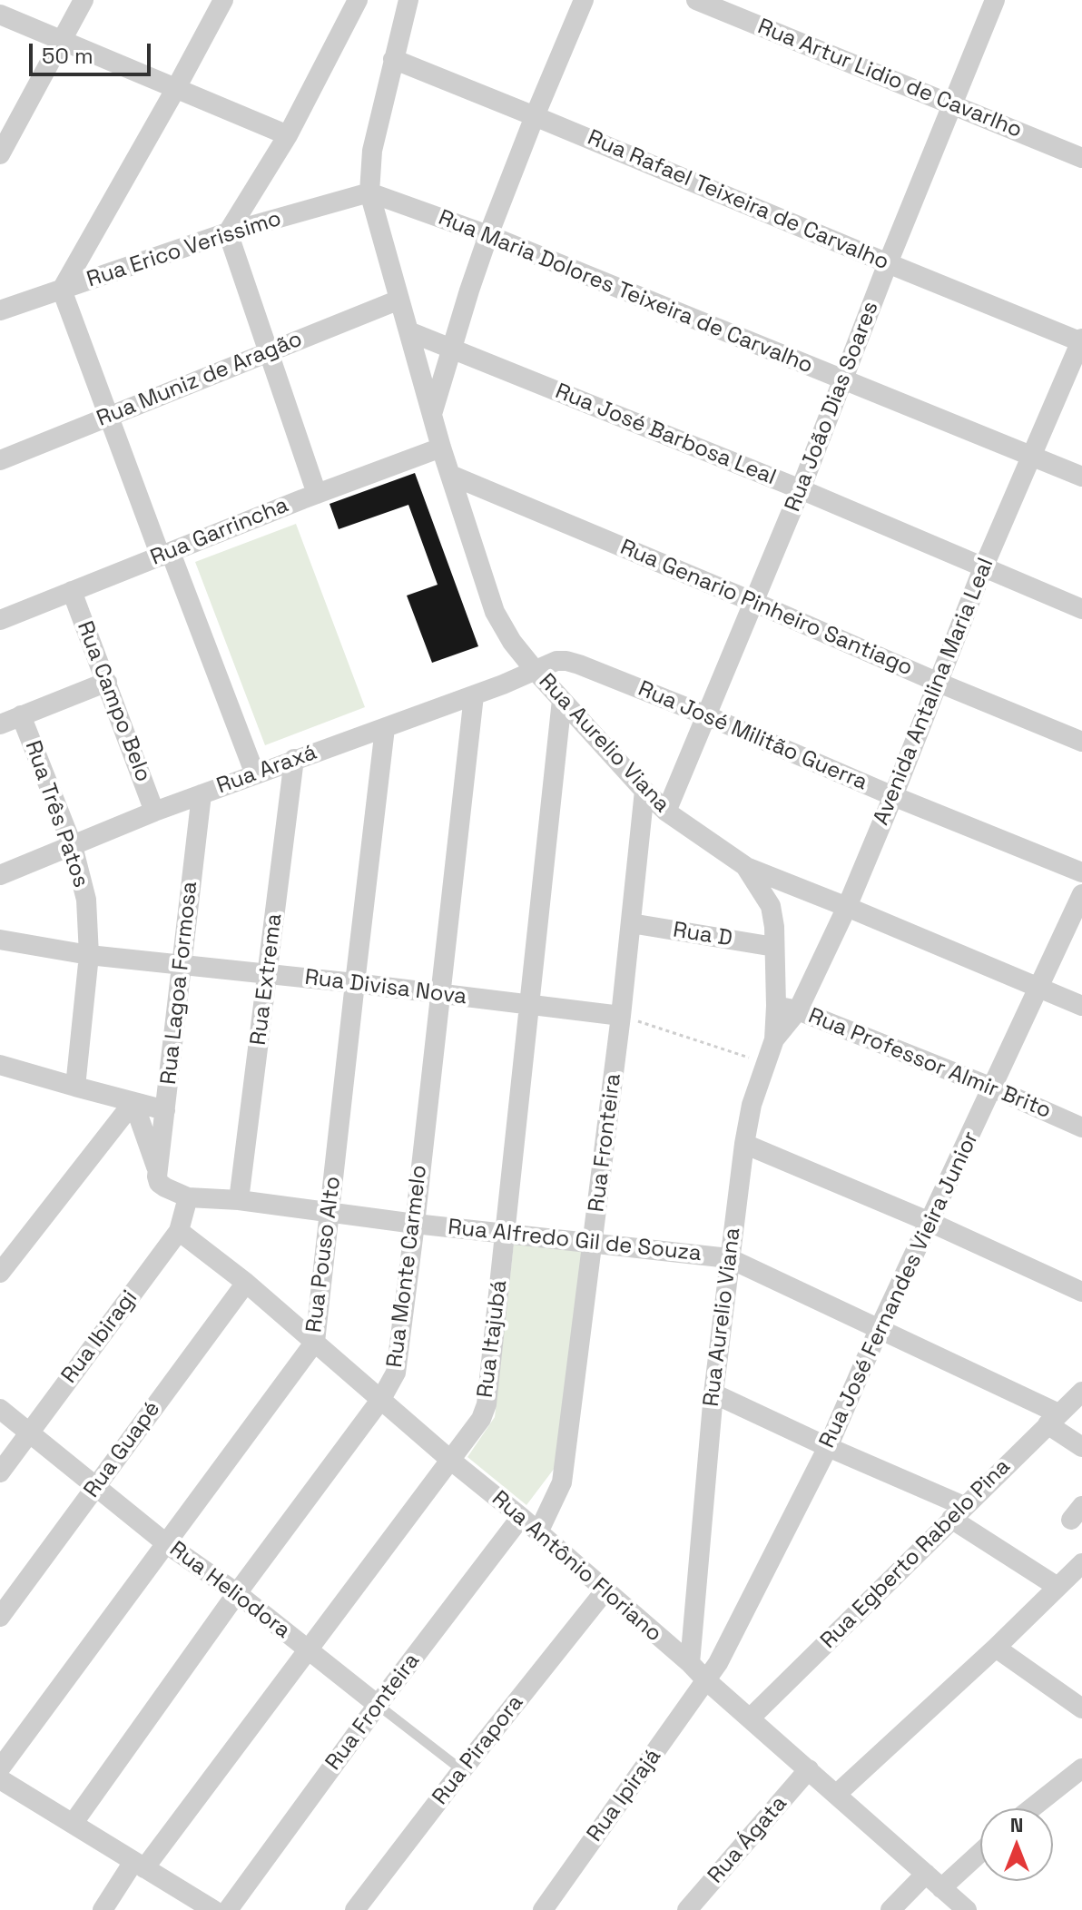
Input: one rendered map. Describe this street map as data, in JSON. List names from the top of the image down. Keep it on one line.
{"streets":{"street":["Rua Artur Lidio de Cavarlho","Rua Rafael Teixeira de Carvalho","Rua Erico Verissimo","Rua Maria Dolores Teixeira de Carvalho","Rua Muniz de Aragão","Rua João Dias Soares","Rua José Barbosa Leal","Rua Garrincha","Rua Genario Pinheiro Santiago","Avenida Antalina Maria Leal","Rua Campo Belo","Rua José Militão Guerra","Rua Aurelio Viana","Rua Araxá","Rua Três Patos","Rua D","Rua Extrema","Rua Lagoa Formosa","Rua Divisa Nova","Rua Professor Almir Brito","Rua Fronteira","Rua Alfredo Gil de Souza","Rua Pouso Alto","Rua Monte Carmelo","Rua José Fernandes Vieira Junior","Rua Ibiragi","Rua Itajubá","Rua Guapé","Rua Egberto Rabelo Pina","Rua Antônio Floriano","Rua Heliodora","Rua Pirapora","Rua Ipirajá","Rua Ágata"]},"crossings":[["Rua Artur Lidio de Cavarlho","Rua João Dias Soares"],["Rua Rafael Teixeira de Carvalho","Rua João Dias Soares"],["Rua Rafael Teixeira de Carvalho","Avenida Antalina Maria Leal"],["Rua Rafael Teixeira de Carvalho","Rua Aurelio Viana"],["Rua Erico Verissimo","Rua Maria Dolores Teixeira de Carvalho"],["Rua Erico Verissimo","Rua Aurelio Viana"],["Rua Maria Dolores Teixeira de Carvalho","Rua João Dias Soares"],["Rua Maria Dolores Teixeira de Carvalho","Avenida Antalina Maria Leal"],["Rua Maria Dolores Teixeira de Carvalho","Rua Aurelio Viana"],["Rua Muniz de Aragão","Rua Aurelio Viana"],["Rua João Dias Soares","Rua José Barbosa Leal"],["Rua João Dias Soares","Rua Genario Pinheiro Santiago"],["Rua João Dias Soares","Rua José Militão Guerra"],["Rua João Dias Soares","Rua Aurelio Viana"],["Rua José Barbosa Leal","Avenida Antalina Maria Leal"],["Rua José Barbosa Leal","Rua Aurelio Viana"],["Rua Garrincha","Rua Campo Belo"],["Rua Garrincha","Rua Aurelio Viana"],["Rua Genario Pinheiro Santiago","Avenida Antalina Maria Leal"],["Rua Genario Pinheiro Santiago","Rua Aurelio Viana"],["Avenida Antalina Maria Leal","Rua José Militão Guerra"],["Avenida Antalina Maria Leal","Rua Aurelio Viana"],["Avenida Antalina Maria Leal","Rua Professor Almir Brito"],["Rua Campo Belo","Rua Araxá"],["Rua José Militão Guerra","Rua Aurelio Viana"],["Rua José Militão Guerra","Rua Araxá"],["Rua Aurelio Viana","Rua Araxá"],["Rua Aurelio Viana","Rua D"],["Rua Aurelio Viana","Rua Professor Almir Brito"],["Rua Aurelio Viana","Rua Fronteira"],["Rua Aurelio Viana","Rua Alfredo Gil de Souza"],["Rua Aurelio Viana","Rua Itajubá"],["Rua Aurelio Viana","Rua Antônio Floriano"],["Rua Araxá","Rua Três Patos"],["Rua Araxá","Rua Extrema"],["Rua Araxá","Rua Lagoa Formosa"],["Rua Araxá","Rua Pouso Alto"],["Rua Araxá","Rua Monte Carmelo"],["Rua Três Patos","Rua Divisa Nova"],["Rua D","Rua Fronteira"],["Rua Extrema","Rua Divisa Nova"],["Rua Extrema","Rua Alfredo Gil de Souza"],["Rua Lagoa Formosa","Rua Divisa Nova"],["Rua Lagoa Formosa","Rua Alfredo Gil de Souza"],["Rua Divisa Nova","Rua Fronteira"],["Rua Divisa Nova","Rua Pouso Alto"],["Rua Divisa Nova","Rua Monte Carmelo"],["Rua Divisa Nova","Rua Itajubá"],["Rua Professor Almir Brito","Rua José Fernandes Vieira Junior"],["Rua Fronteira","Rua Alfredo Gil de Souza"],["Rua Fronteira","Rua Antônio Floriano"],["Rua Fronteira","Rua Heliodora"],["Rua Alfredo Gil de Souza","Rua Pouso Alto"],["Rua Alfredo Gil de Souza","Rua Monte Carmelo"],["Rua Alfredo Gil de Souza","Rua José Fernandes Vieira Junior"],["Rua Alfredo Gil de Souza","Rua Ibiragi"],["Rua Alfredo Gil de Souza","Rua Itajubá"],["Rua Alfredo Gil de Souza","Rua Egberto Rabelo Pina"],["Rua Pouso Alto","Rua Antônio Floriano"],["Rua Pouso Alto","Rua Heliodora"],["Rua Monte Carmelo","Rua Antônio Floriano"],["Rua Monte Carmelo","Rua Heliodora"],["Rua José Fernandes Vieira Junior","Rua Antônio Floriano"],["Rua José Fernandes Vieira Junior","Rua Ipirajá"],["Rua Ibiragi","Rua Antônio Floriano"],["Rua Ibiragi","Rua Heliodora"],["Rua Itajubá","Rua Antônio Floriano"],["Rua Itajubá","Rua Heliodora"],["Rua Guapé","Rua Antônio Floriano"],["Rua Guapé","Rua Heliodora"],["Rua Egberto Rabelo Pina","Rua Antônio Floriano"],["Rua Antônio Floriano","Rua Pirapora"],["Rua Antônio Floriano","Rua Ipirajá"],["Rua Antônio Floriano","Rua Ágata"],["Rua Heliodora","Rua Pirapora"]],"scale_bar":"50 m","north":"top"}
